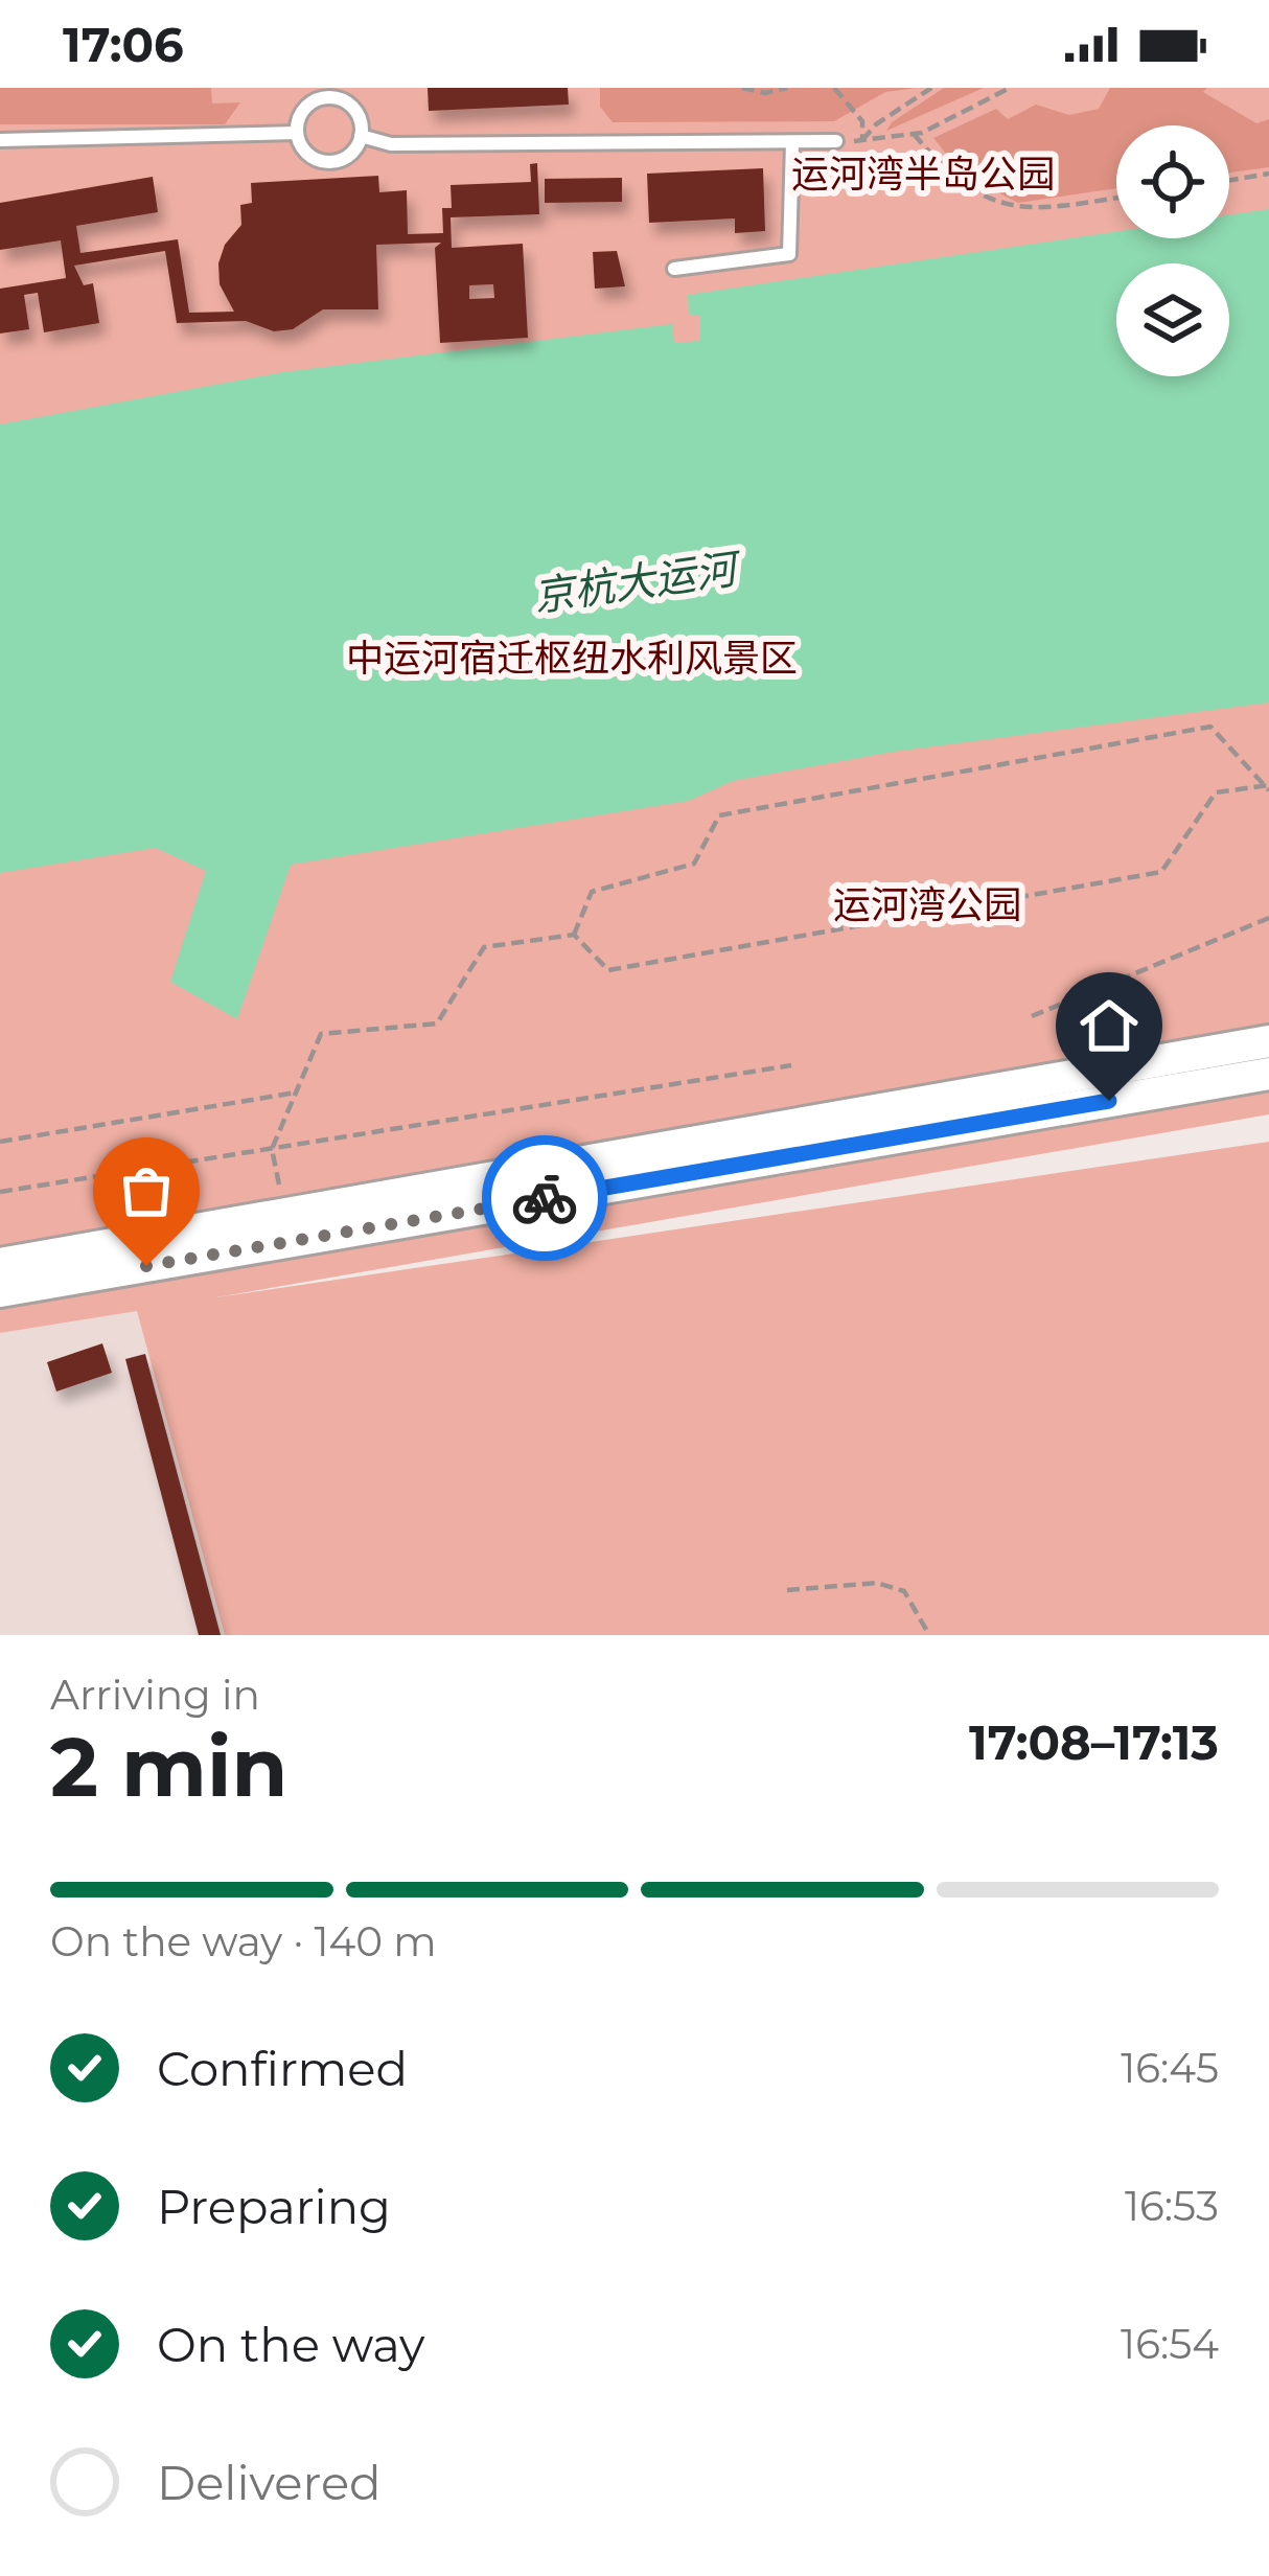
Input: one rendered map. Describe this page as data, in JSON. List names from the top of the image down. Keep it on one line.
{"water":["京杭大运河"],"parks":["运河湾半岛公园","中运河宿迁枢纽水利风景区","运河湾公园"],"page":{"status":"17:06","heading":["2 min","Arriving in","17:08–17:13"],"bar":"On the way · 140 m","list":[["Confirmed","16:45"],["Preparing","16:53"],["On the way","16:54"],"Delivered"]}}
